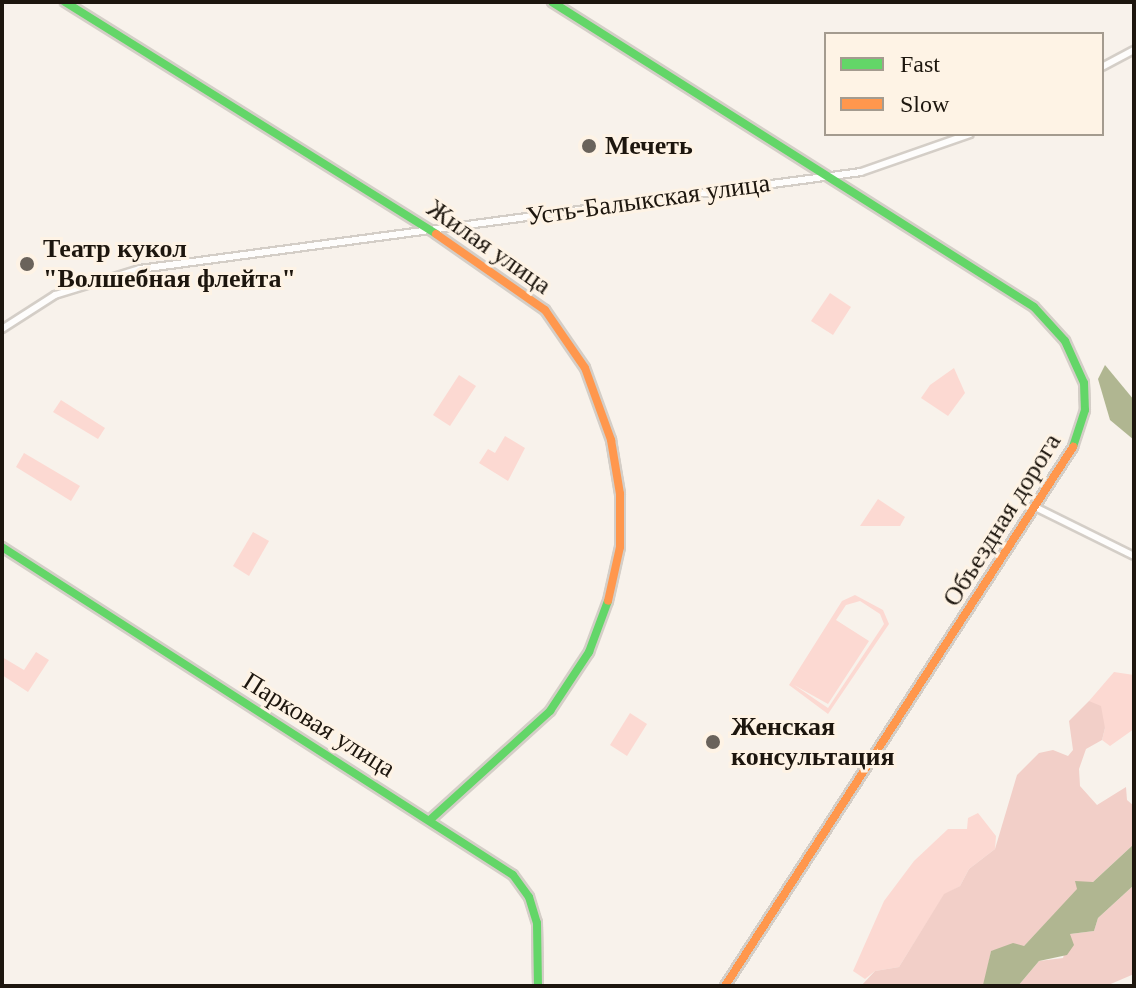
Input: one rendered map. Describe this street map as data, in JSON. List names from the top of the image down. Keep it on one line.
{"streets":{"main road":["Жилая улица","Объездная дорога","Парковая улица"],"street":["Усть-Балыкская улица"]},"crossings":[["Усть-Балыкская улица","Жилая улица"],["Усть-Балыкская улица","Объездная дорога"],["Жилая улица","Парковая улица"]],"places":["Мечеть","Театр кукол \"Волшебная флейта\"","Женская консультация"],"legend":["Fast","Slow"]}
